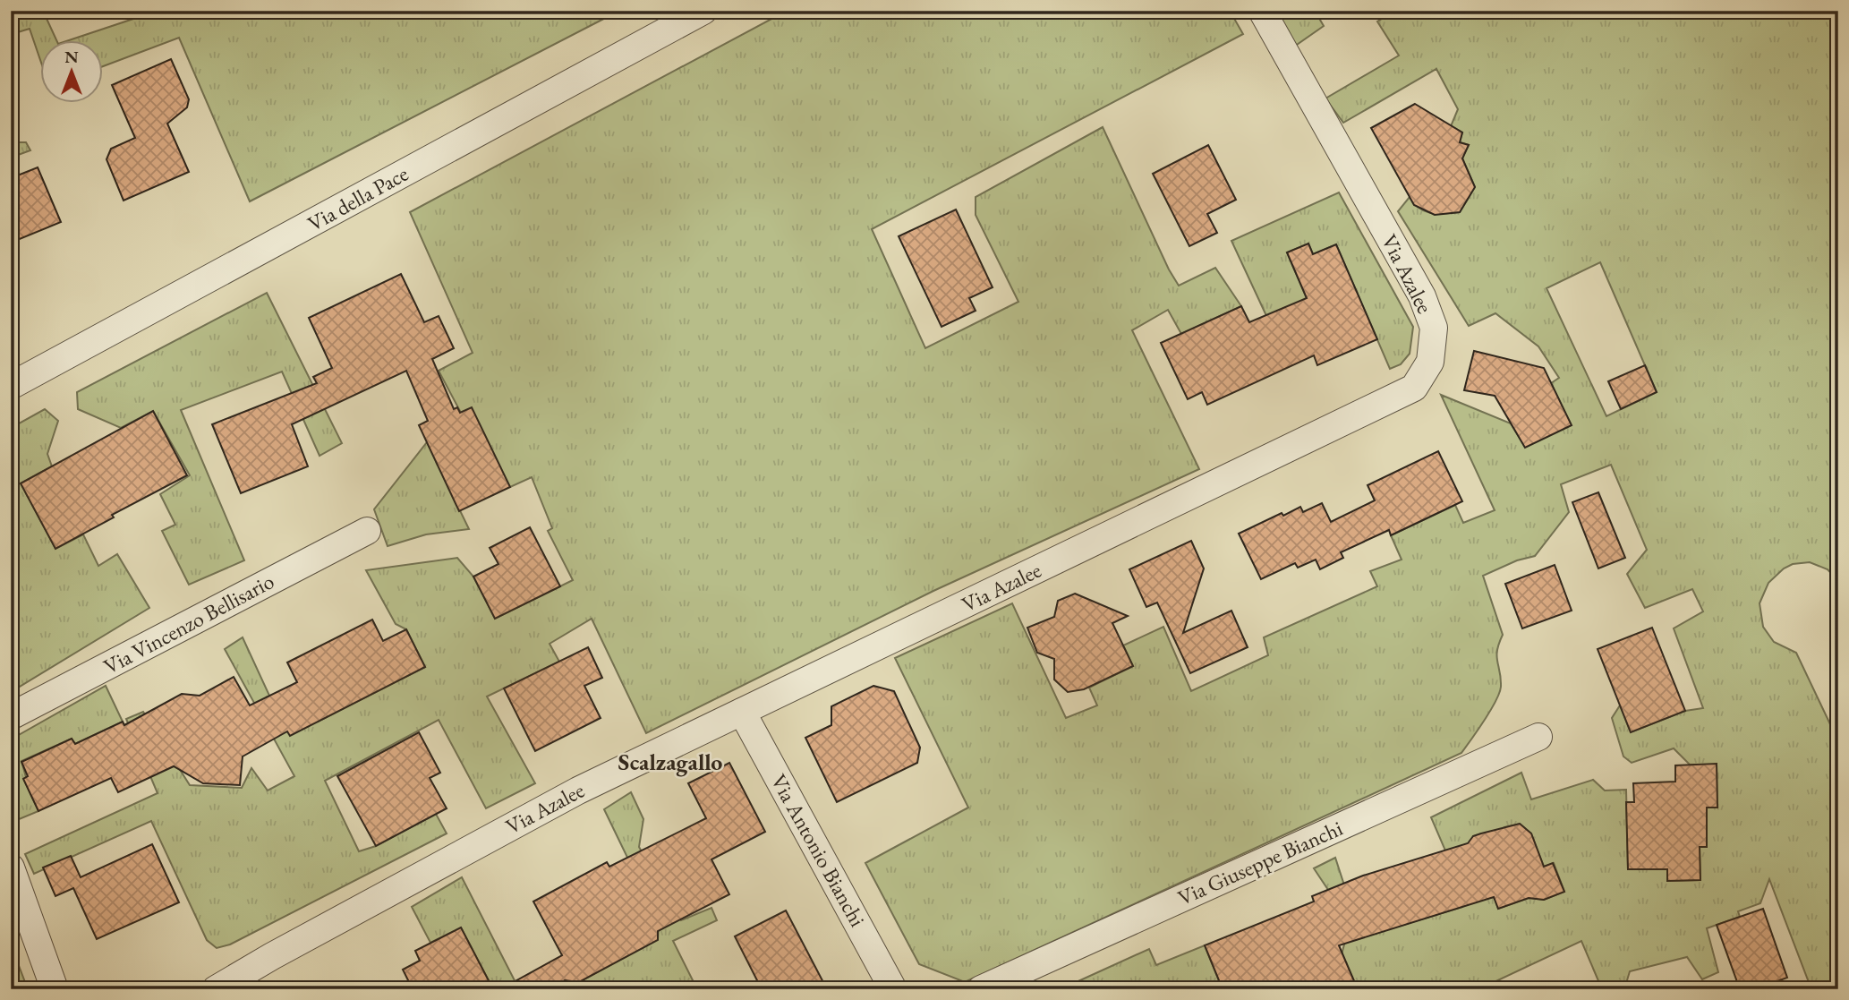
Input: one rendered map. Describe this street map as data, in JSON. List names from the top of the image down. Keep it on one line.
{"streets":{"street":["Via della Pace","Via Azalee","Via Vincenzo Bellisario","Via Antonio Bianchi","Via Giuseppe Bianchi"]},"crossings":[["Via Azalee","Via Antonio Bianchi"]],"districts":["Scalzagallo"],"north":"top"}
